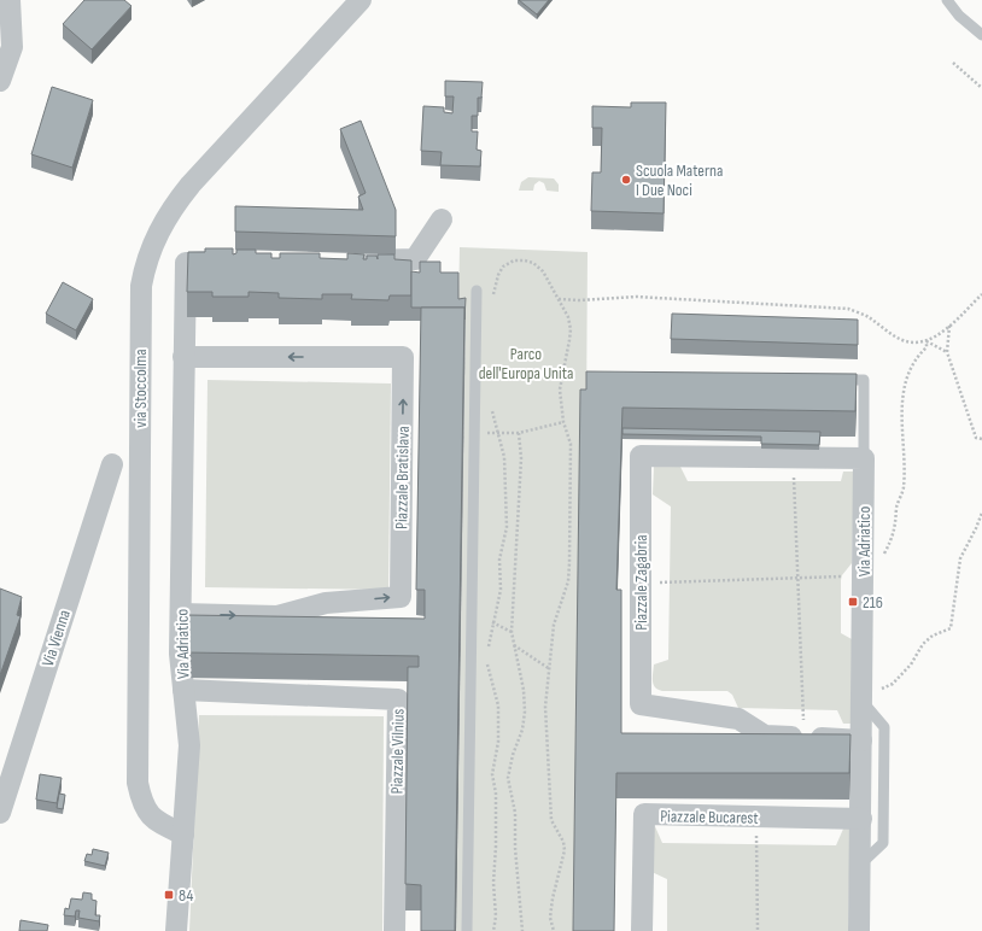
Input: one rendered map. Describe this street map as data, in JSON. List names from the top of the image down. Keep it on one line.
{"streets":{"street":["via Stoccolma","Piazzale Bratislava","Via Adriatico","Piazzale Zagabria","Via Vienna","Piazzale Vilnius","Piazzale Bucarest"]},"crossings":[["via Stoccolma","Via Adriatico"],["Piazzale Bratislava","Via Adriatico"],["Via Adriatico","Piazzale Zagabria"],["Via Adriatico","Piazzale Vilnius"],["Via Adriatico","Piazzale Bucarest"]],"parks":["Parco dell'Europa Unita"],"places":{"other":["Scuola Materna I Due Noci"],"transit":["216","84"]}}
